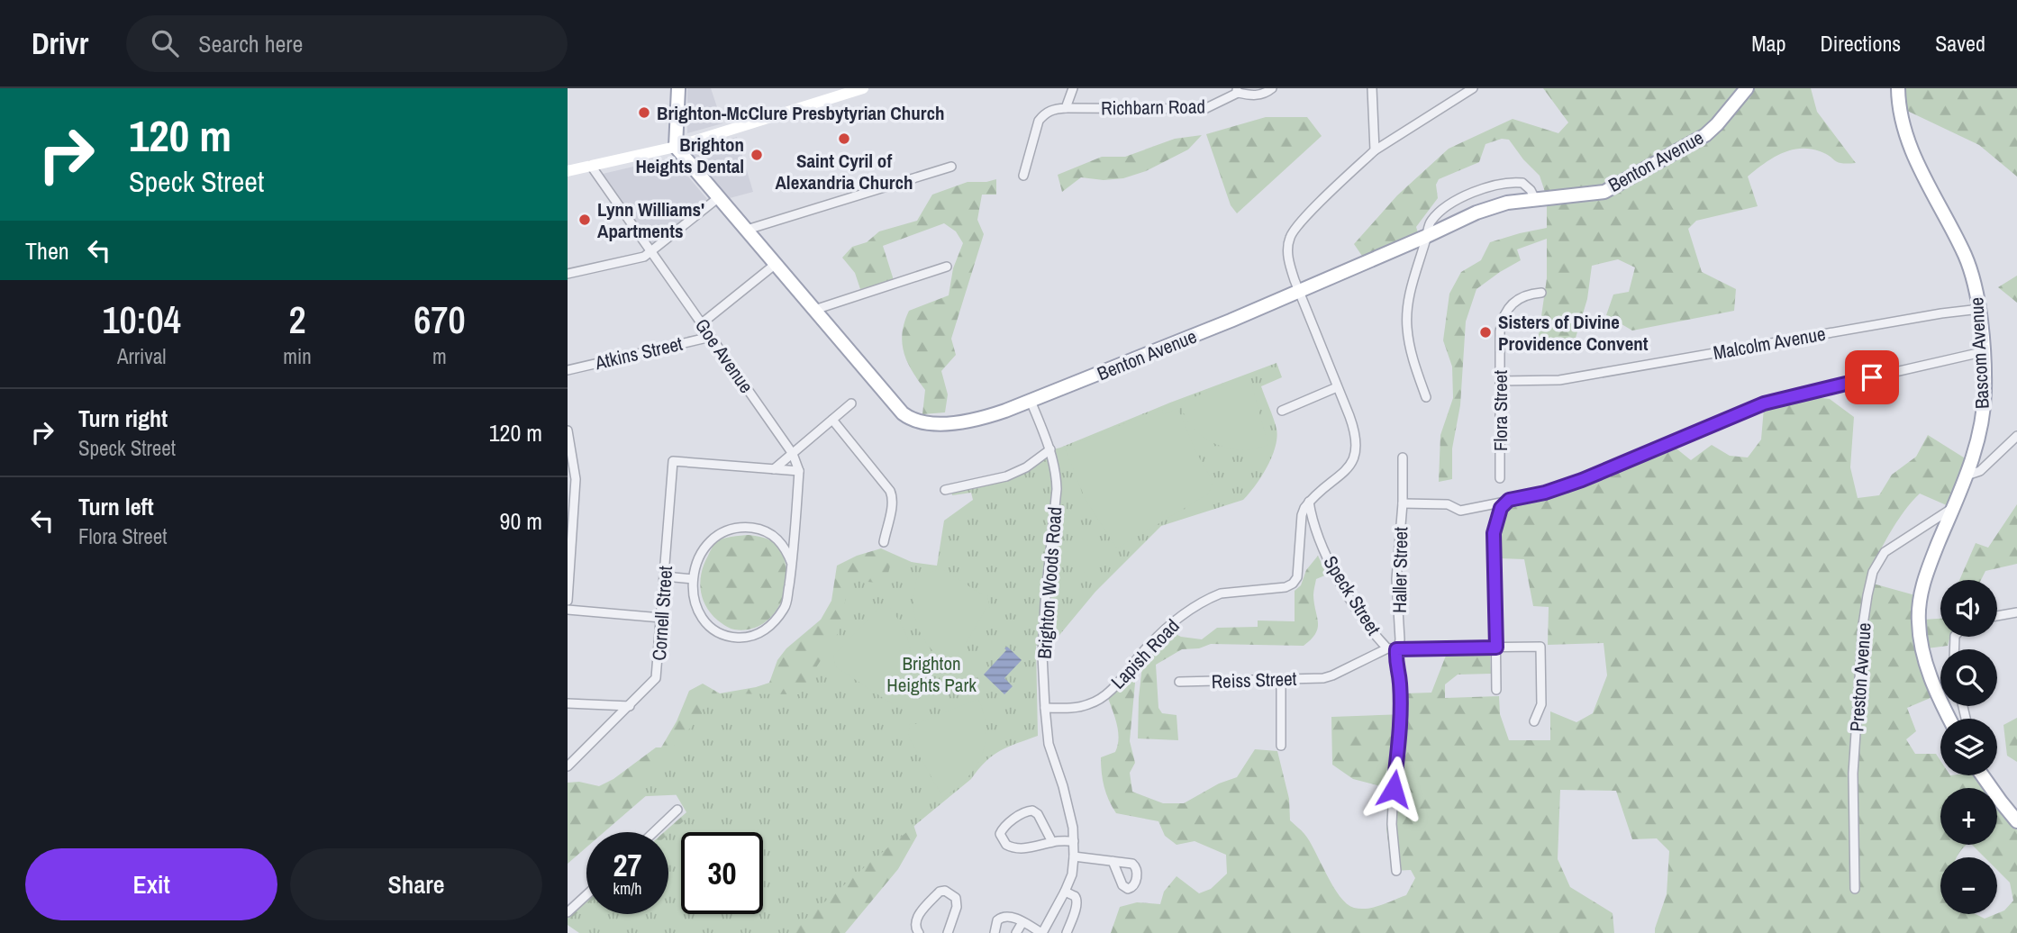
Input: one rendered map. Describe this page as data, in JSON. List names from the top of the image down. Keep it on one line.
{"streets":{"main road":["Benton Avenue","Bascom Avenue"],"street":["Richbarn Road","Malcolm Avenue","Atkins Street","Goe Avenue","Flora Street","Haller Street","Brighton Woods Road","Speck Street","Cornell Street","Lapish Road","Preston Avenue","Reiss Street"]},"crossings":[["Benton Avenue","Atkins Street"],["Benton Avenue","Brighton Woods Road"],["Malcolm Avenue","Bascom Avenue"],["Malcolm Avenue","Flora Street"],["Atkins Street","Goe Avenue"],["Bascom Avenue","Preston Avenue"],["Haller Street","Speck Street"],["Brighton Woods Road","Lapish Road"],["Speck Street","Lapish Road"],["Speck Street","Reiss Street"]],"parks":["Brighton Heights Park"],"places":["Brighton-McClure Presbytyrian Church","Saint Cyril of Alexandria Church","Brighton Heights Dental","Lynn Williams' Apartments","Sisters of Divine Providence Convent"],"page":{"header":"Drivr","search":"Search here","nav":["Map","Directions","Saved"],"turn":["120 m","Speck Street"],"then":"Then","eta":["10:04","Arrival","2","min","670","m"],"list":[{"name":"Turn right","note":"Speck Street","value":"120 m"},{"name":"Turn left","note":"Flora Street","value":"90 m"}],"map_buttons":["+","−"],"speed":"27 km/h","limit":"30","buttons":["Exit","Share"]}}
